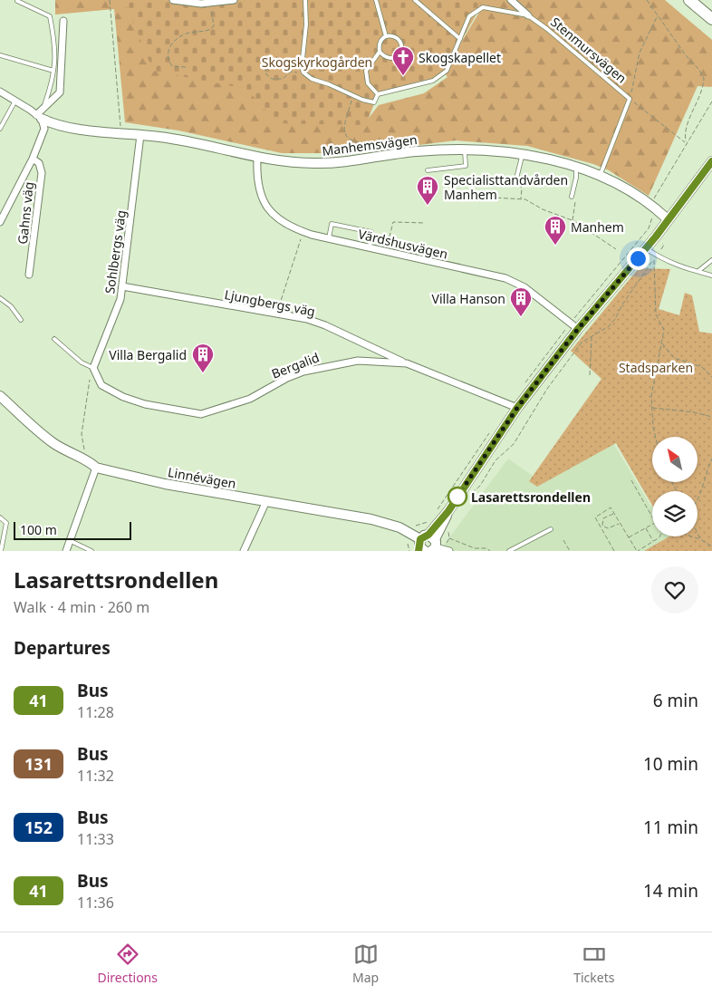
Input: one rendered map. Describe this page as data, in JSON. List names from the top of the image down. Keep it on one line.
{"streets":{"street":["Stenmursvägen","Manhemsvägen","Gahns väg","Värdshusvägen","Sohlbergs väg","Ljungbergs väg","Bergalid","Linnévägen"]},"crossings":[["Stenmursvägen","Manhemsvägen"],["Manhemsvägen","Gahns väg"],["Manhemsvägen","Värdshusvägen"],["Manhemsvägen","Sohlbergs väg"],["Sohlbergs väg","Ljungbergs väg"],["Sohlbergs väg","Bergalid"],["Ljungbergs väg","Bergalid"]],"parks":["Skogskyrkogården","Stadsparken"],"places":{"church":["Skogskapellet"],"building":["Specialisttandvården Manhem","Manhem","Villa Hanson","Villa Bergalid"],"other":["Lasarettsrondellen"]},"lines":["bus line 41"],"scale_bar":"100 m","north":"top left","page":{"scale":"100 m","heading":[["Lasarettsrondellen","Walk · 4 min · 260 m"],"Departures"],"list":[{"mark":"41","name":"Bus","note":"11:28","value":"6 min"},{"mark":"131","name":"Bus","note":"11:32","value":"10 min"},{"mark":"152","name":"Bus","note":"11:33","value":"11 min"},{"mark":"41","name":"Bus","note":"11:36","value":"14 min"}],"tabs":["Directions","Map","Tickets"]}}
